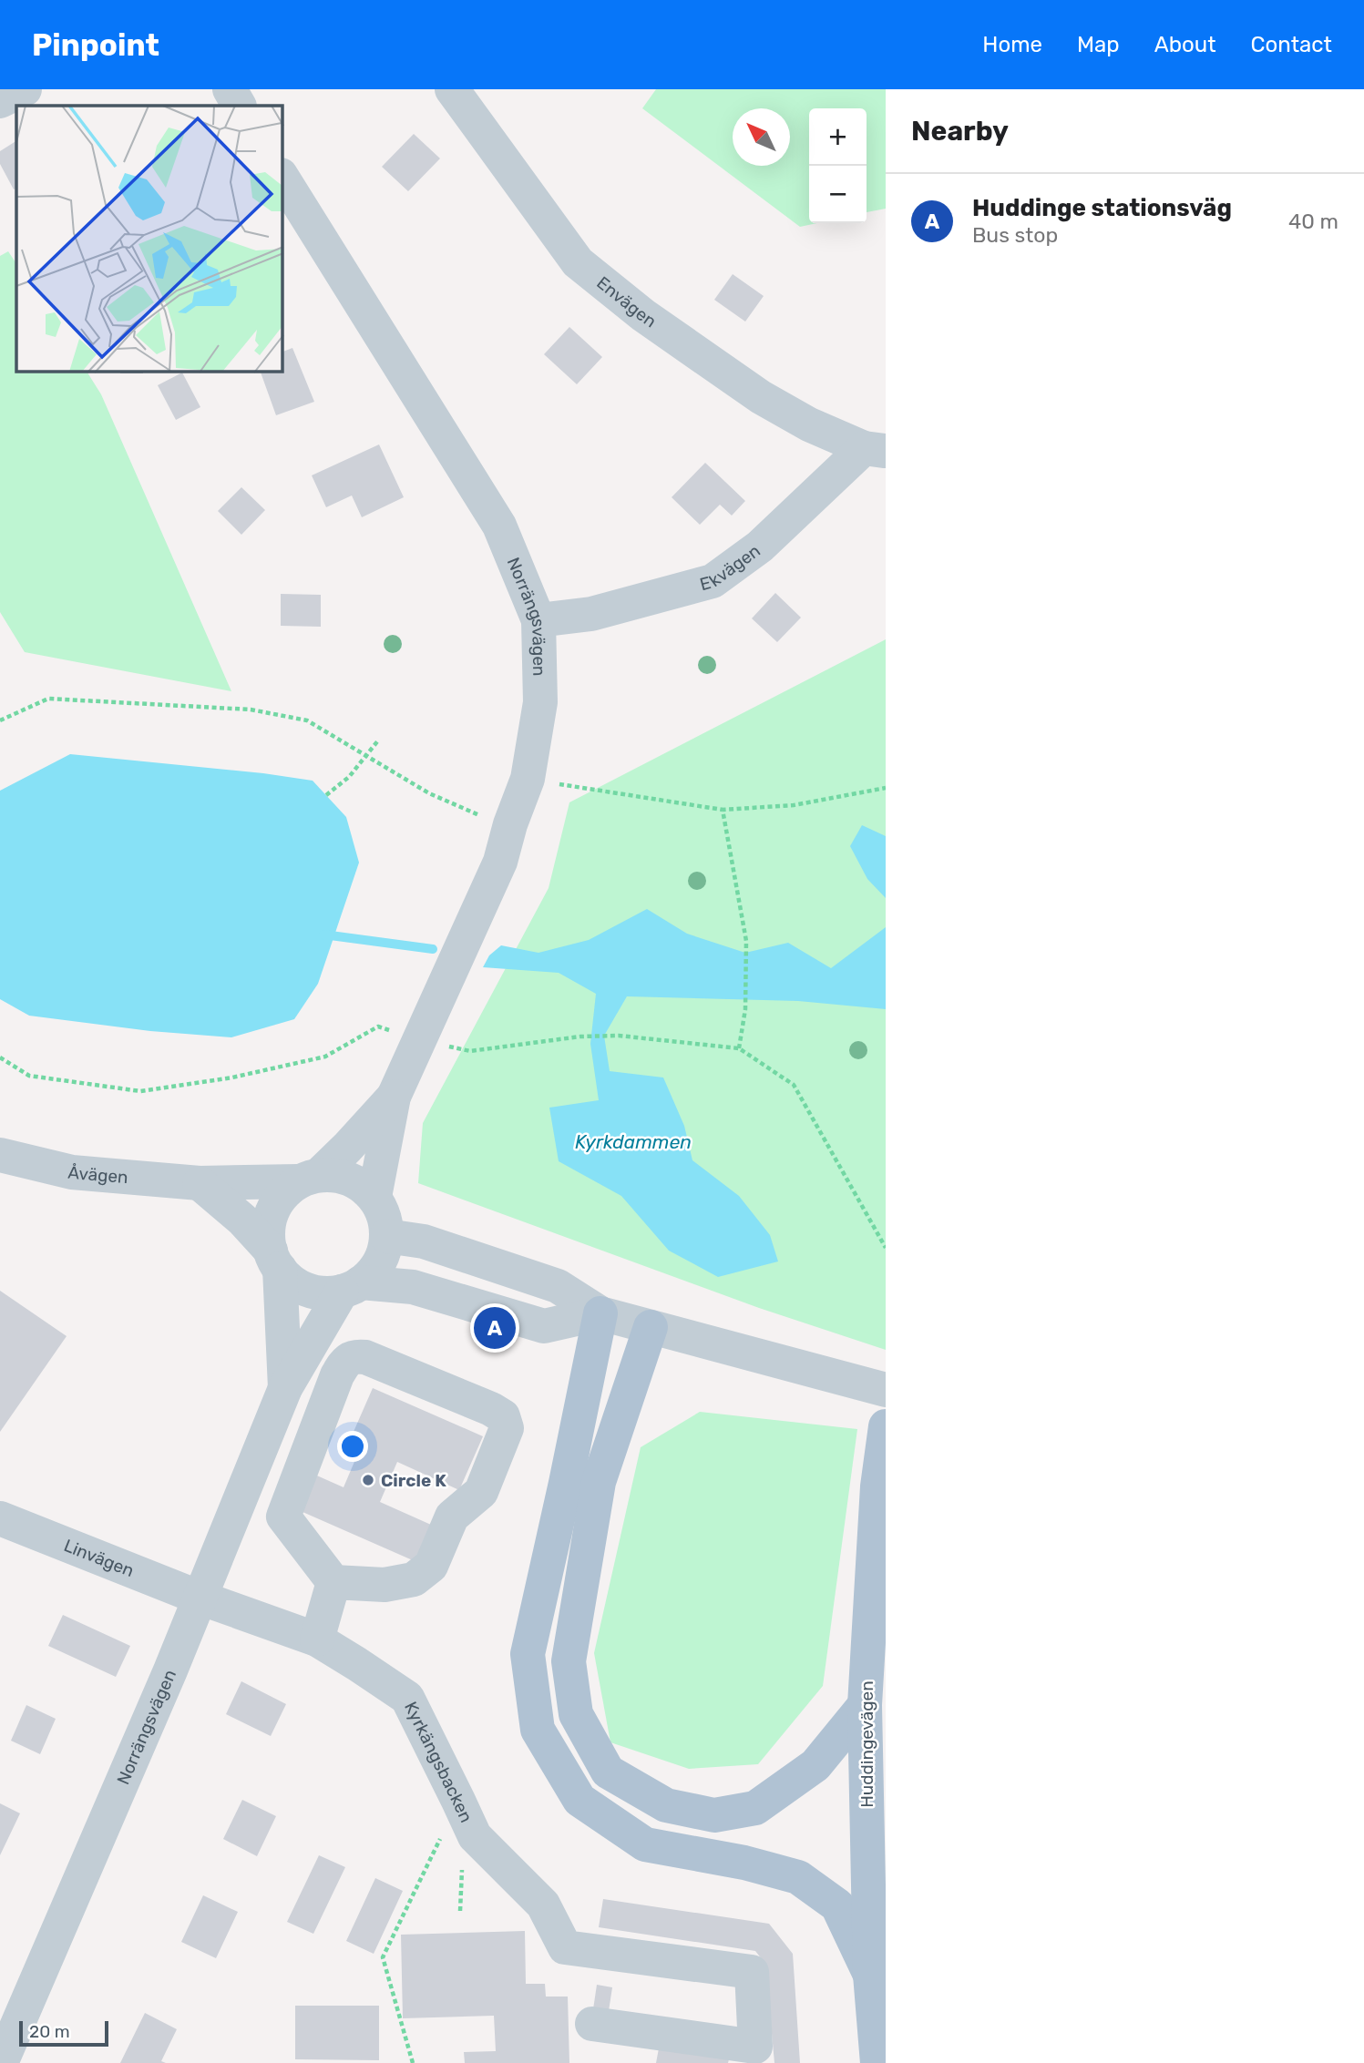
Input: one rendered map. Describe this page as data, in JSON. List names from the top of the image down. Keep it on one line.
{"streets":{"main road":["Huddingevägen"],"street":["Envägen","Ekvägen","Norrängsvägen","Åvägen","Linvägen","Kyrkängsbacken"]},"crossings":[["Envägen","Ekvägen"],["Ekvägen","Norrängsvägen"],["Norrängsvägen","Åvägen"],["Norrängsvägen","Linvägen"],["Norrängsvägen","Kyrkängsbacken"],["Linvägen","Kyrkängsbacken"]],"water":["Kyrkdammen"],"places":["Circle K"],"scale_bar":"20 m","north":"top left","page":{"header":"Pinpoint","nav":["Home","Map","About","Contact"],"heading":"Nearby","map_buttons":["+","−"],"list":[{"mark":"A","name":"Huddinge stationsväg","note":"Bus stop","value":"40 m"}],"pins":"A","scale":"20 m"}}
